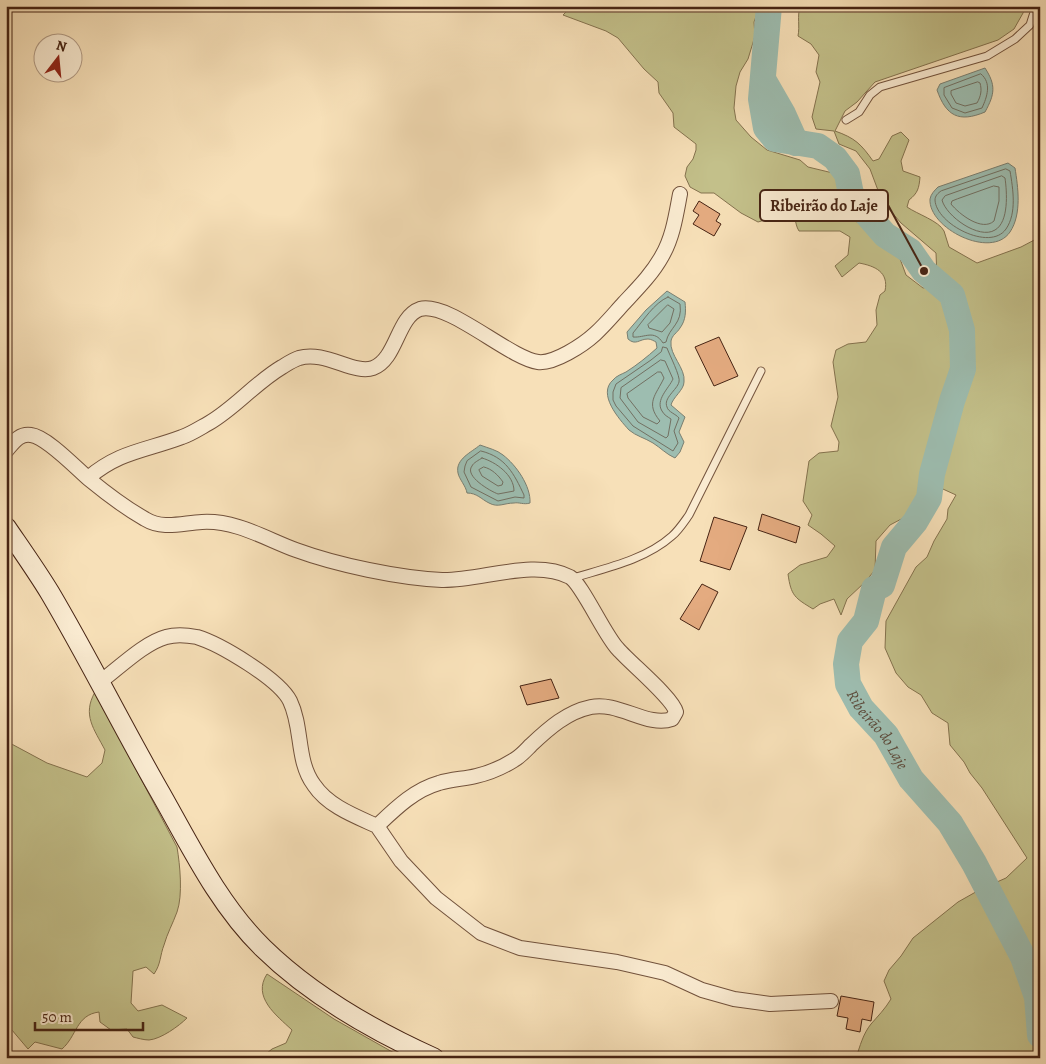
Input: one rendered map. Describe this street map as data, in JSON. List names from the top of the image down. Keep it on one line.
{"water":["Ribeirão do Laje"],"places":["Ribeirão do Laje"],"scale_bar":"50 m","north":"top"}
